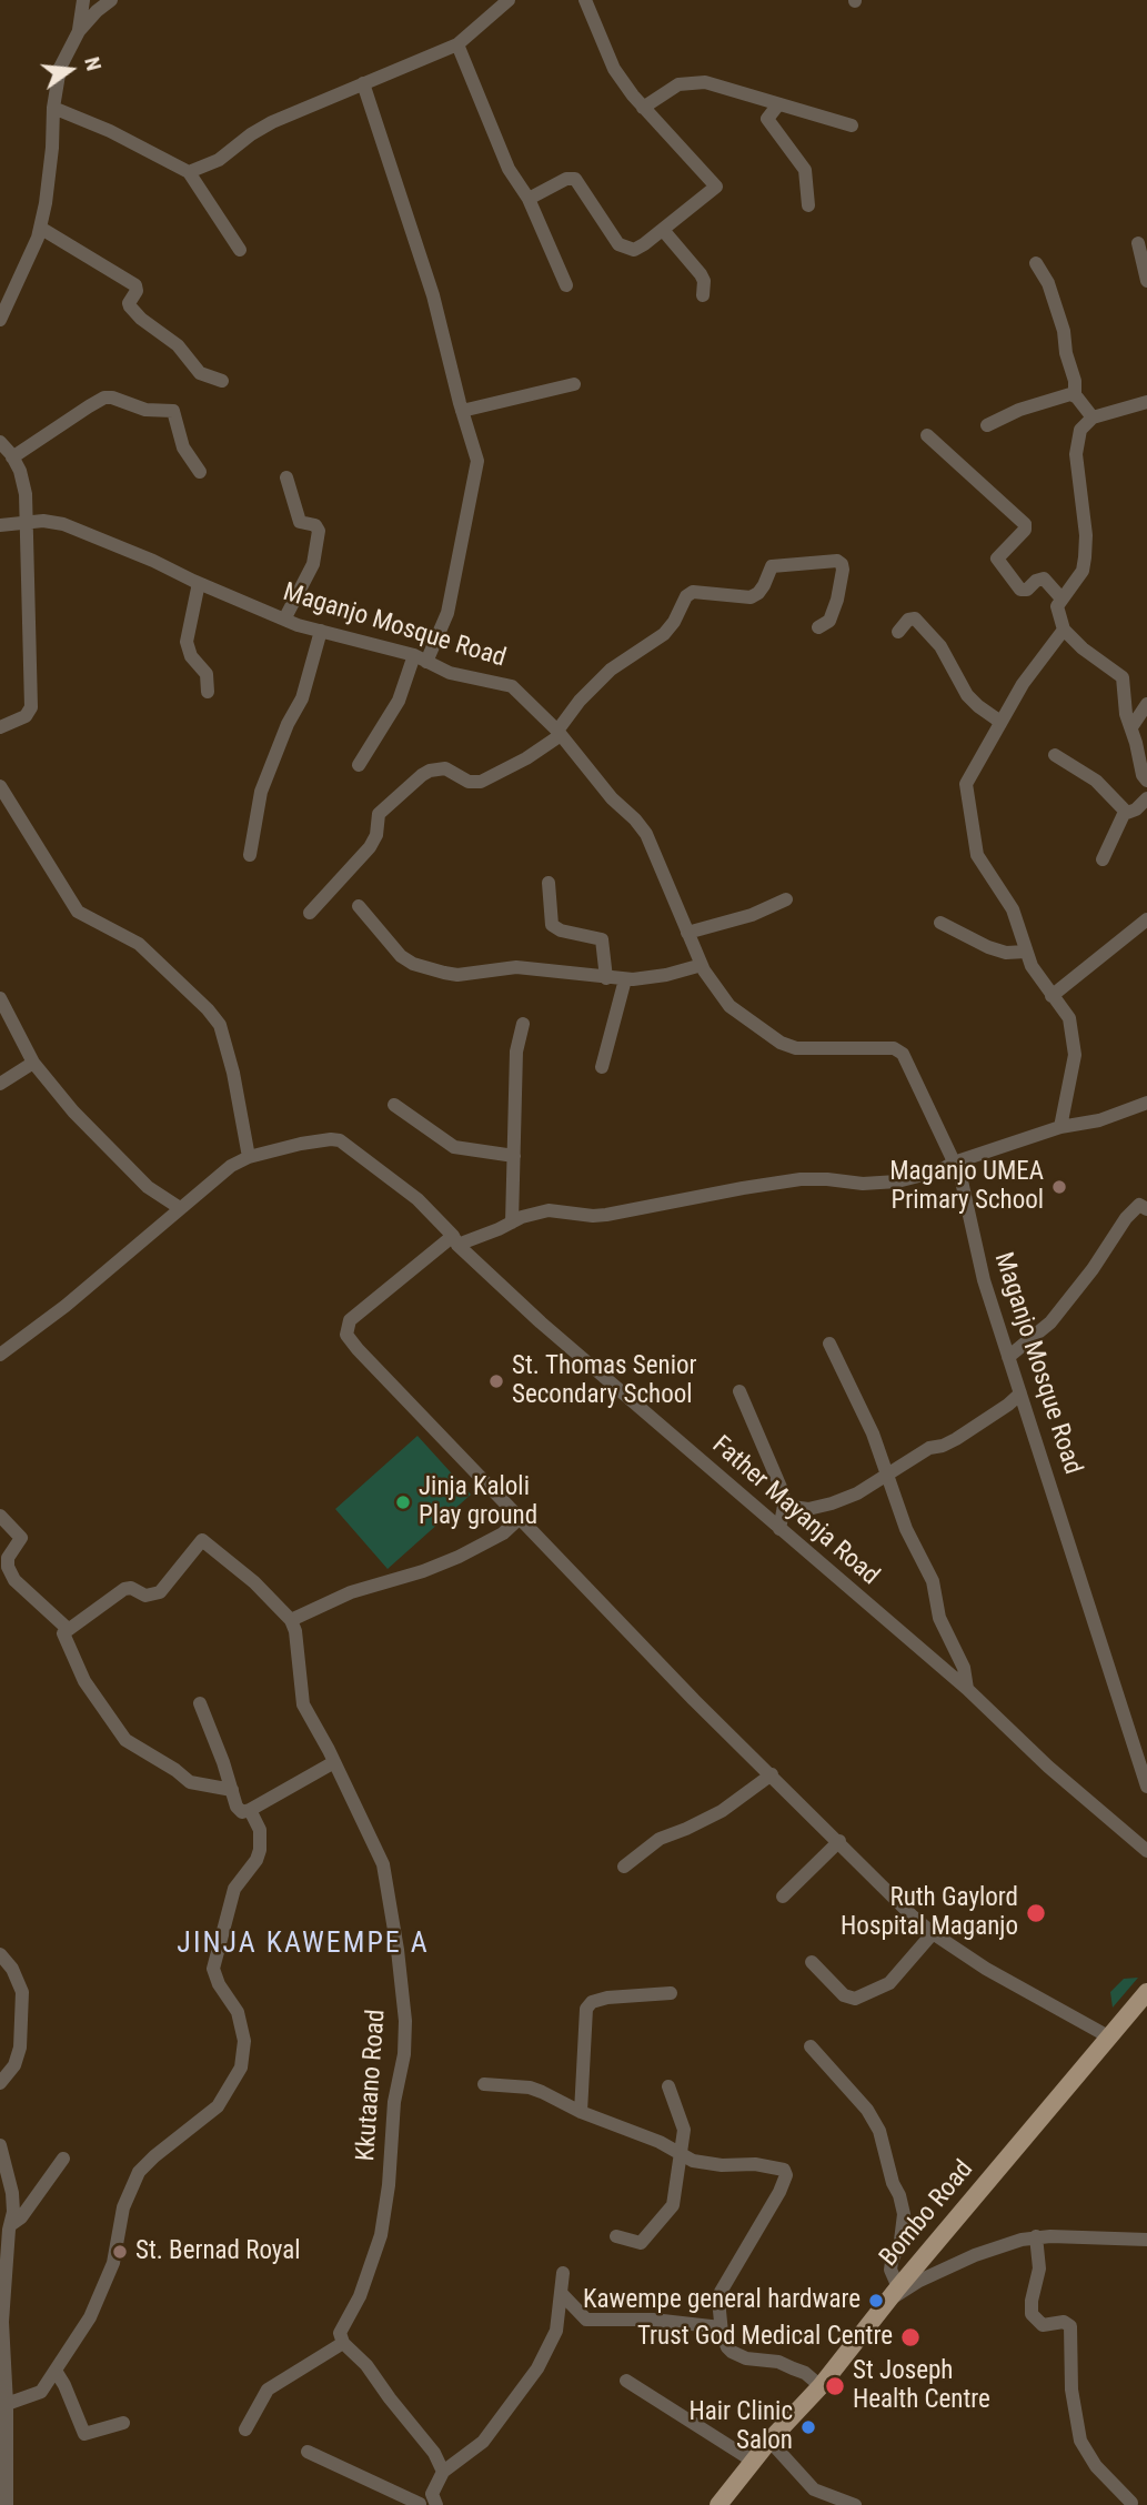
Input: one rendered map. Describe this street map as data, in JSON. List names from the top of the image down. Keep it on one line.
{"streets":{"main road":["Bombo Road"],"street":["Maganjo Mosque Road","Father Mayanja Road","Kkutaano Road"]},"districts":["JINJA KAWEMPE A"],"places":["Maganjo UMEA Primary School","St. Thomas Senior Secondary School","Jinja Kaloli Play ground","Ruth Gaylord Hospital Maganjo","St. Bernad Royal","Kawempe general hardware","Trust God Medical Centre","St Joseph Health Centre","Hair Clinic Salon"],"north":"right"}
